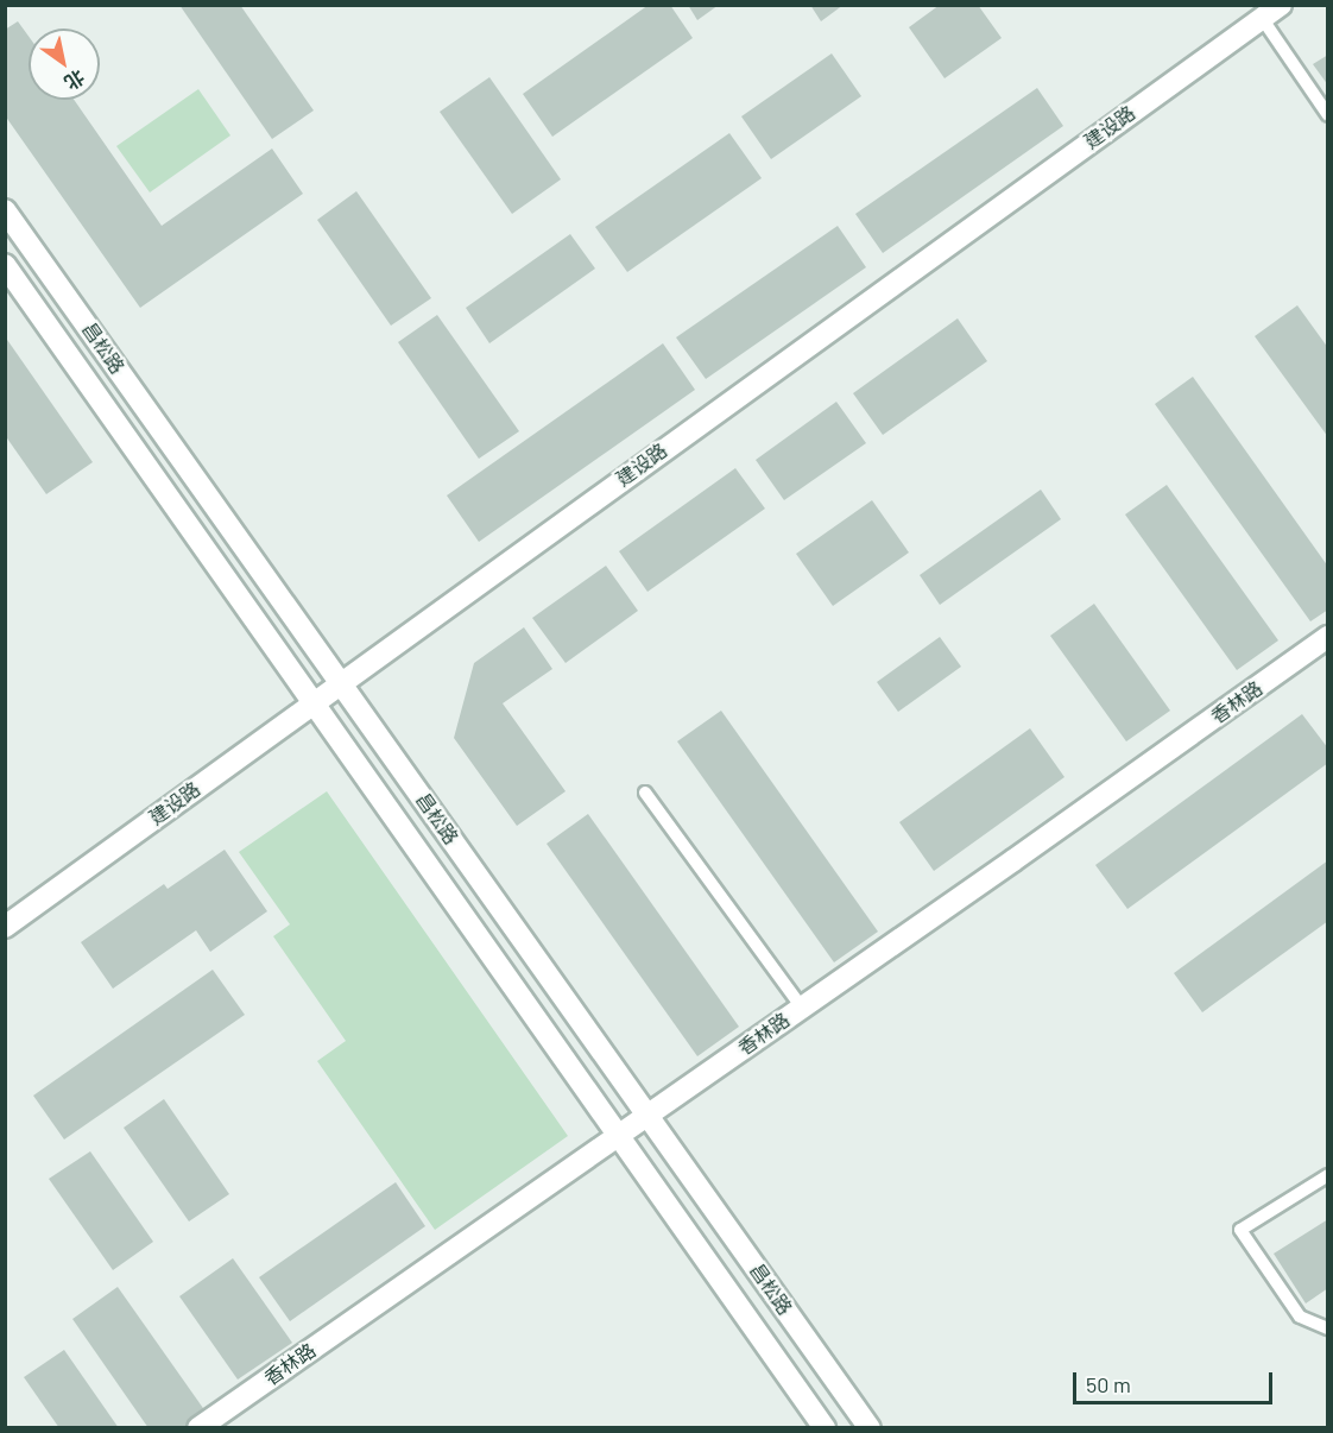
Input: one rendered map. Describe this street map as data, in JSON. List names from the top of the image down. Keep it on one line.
{"streets":{"main road":["建设路","昌松路","香林路"]},"crossings":[["建设路","昌松路"],["昌松路","香林路"]],"scale_bar":"50 m","north":"bottom right"}
